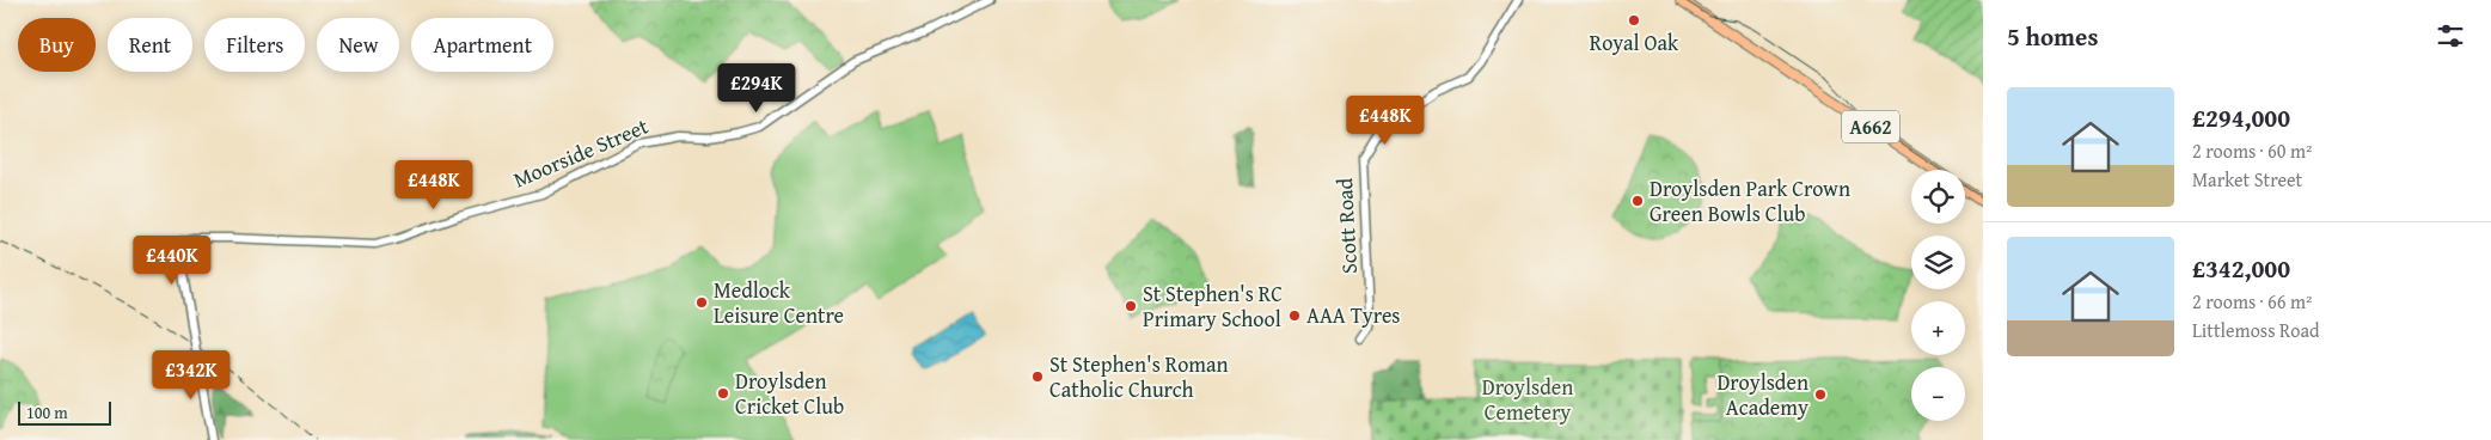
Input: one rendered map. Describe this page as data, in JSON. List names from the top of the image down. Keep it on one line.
{"streets":{"main road":["A662"],"street":["Moorside Street","Scott Road"]},"parks":["Droylsden Cemetery"],"places":["Royal Oak","Droylsden Park Crown Green Bowls Club","Medlock Leisure Centre","St Stephen's RC Primary School","AAA Tyres","St Stephen's Roman Catholic Church","Droylsden Cricket Club","Droylsden Academy"],"scale_bar":"100 m","page":{"heading":"5 homes","chip":["Buy","Rent","Filters","New","Apartment"],"price":["£294K","£448K","£448K","£440K","£342K"],"list":[{"name":"£294,000","note":"2 rooms · 60 m² · Market Street"},{"name":"£342,000","note":"2 rooms · 66 m² · Littlemoss Road"}],"map_buttons":["+","−"],"scale":"100 m"}}
